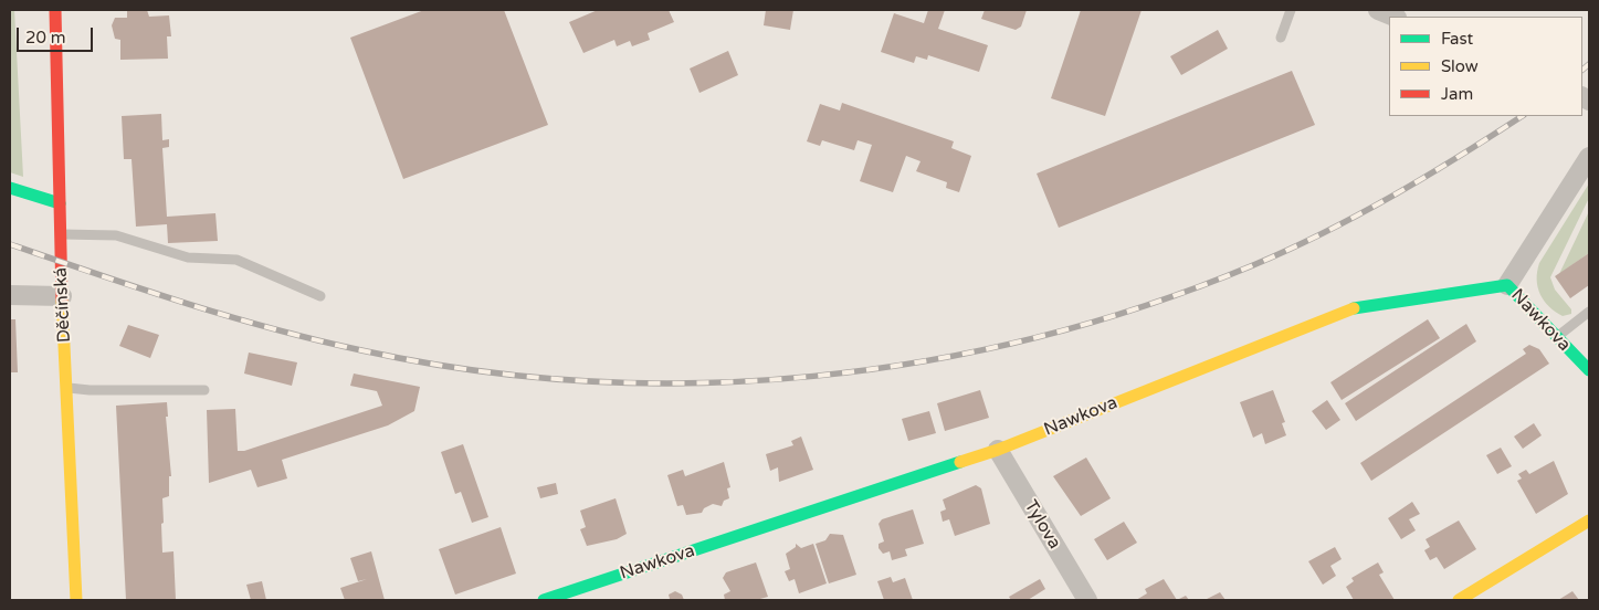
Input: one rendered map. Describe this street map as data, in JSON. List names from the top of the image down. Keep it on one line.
{"streets":{"street":["Děčínská","Nawkova","Tylova"]},"crossings":[["Nawkova","Tylova"]],"legend":["Fast","Slow","Jam"],"scale_bar":"20 m"}
